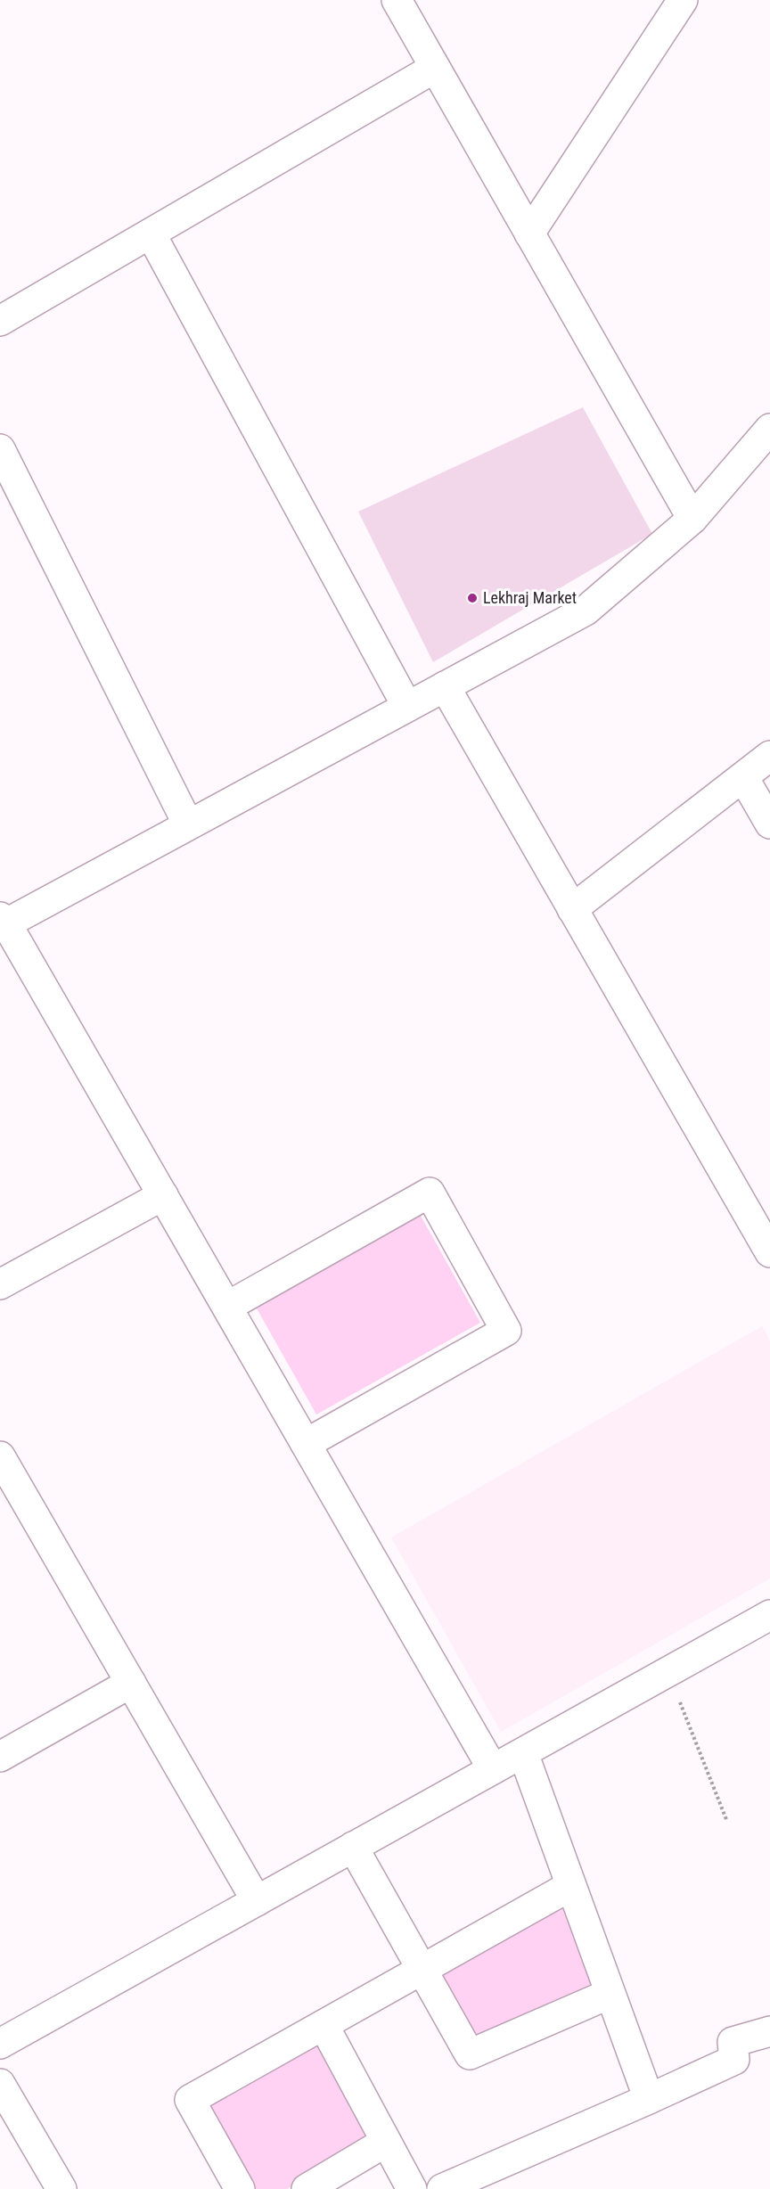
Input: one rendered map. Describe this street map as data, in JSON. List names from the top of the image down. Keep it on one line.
{"places":["Lekhraj Market"]}
